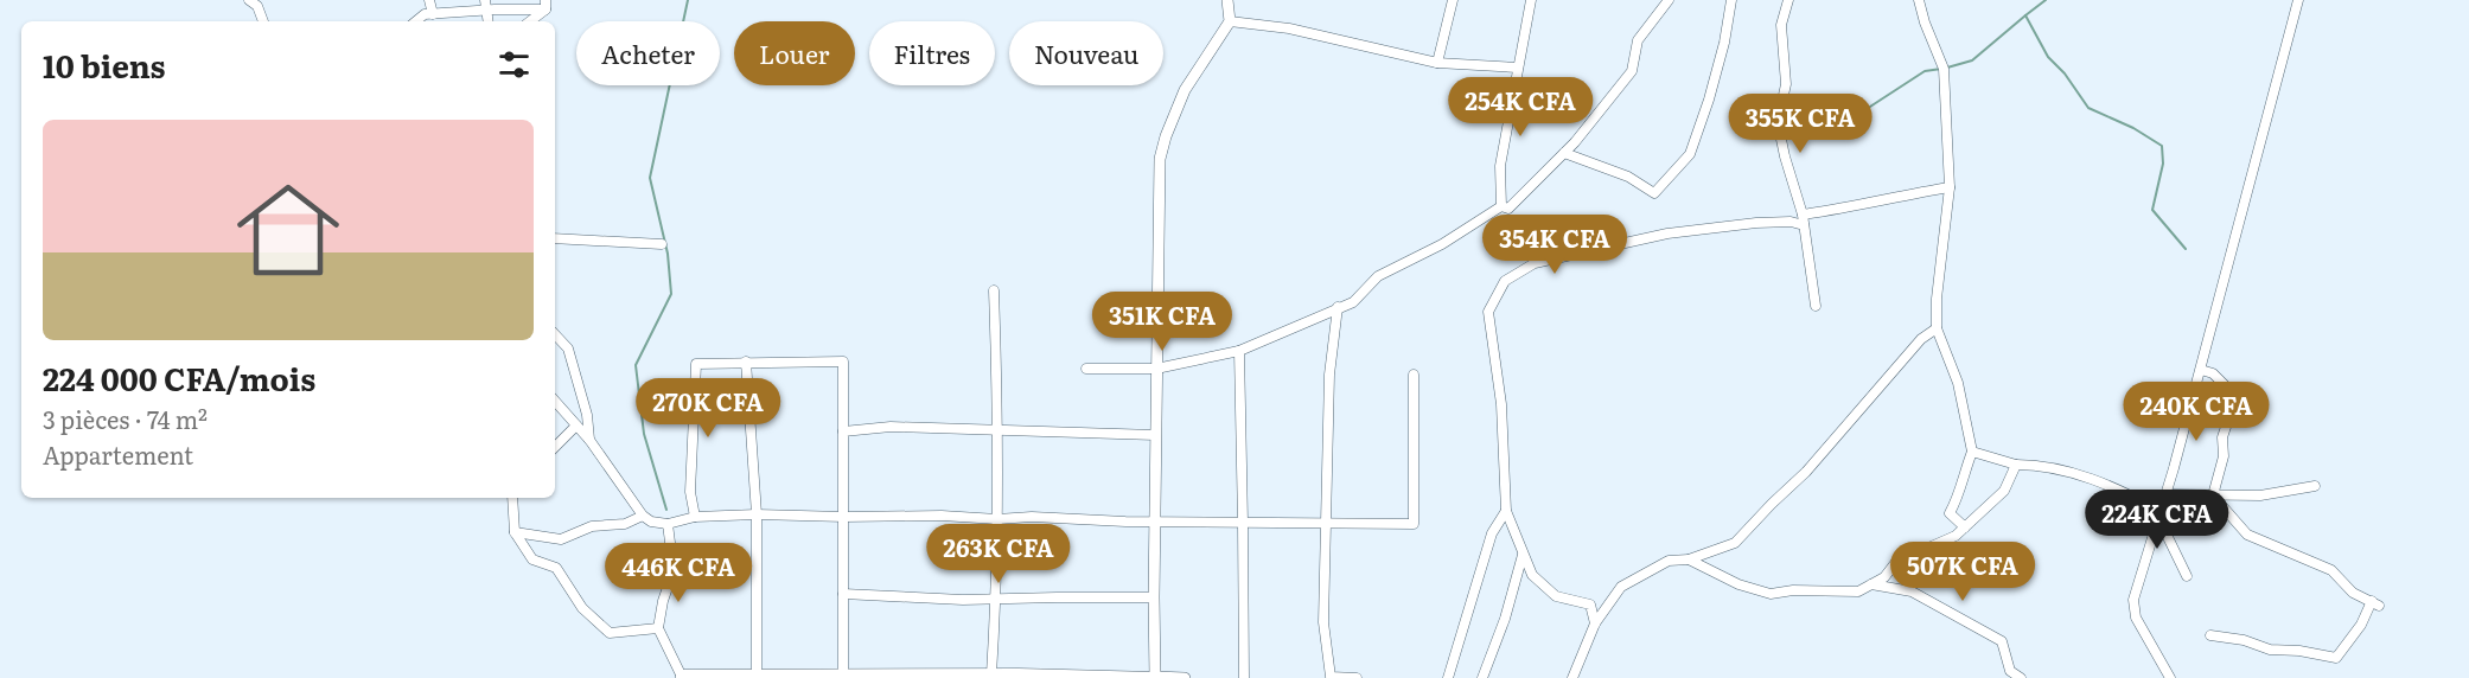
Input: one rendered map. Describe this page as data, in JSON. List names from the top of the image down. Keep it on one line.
{"page":{"chip":["Acheter","Louer","Filtres","Nouveau"],"heading":"10 biens","price":["254K CFA","355K CFA","354K CFA","351K CFA","270K CFA","240K CFA","224K CFA","263K CFA","507K CFA","446K CFA"],"list":[{"name":"224 000 CFA/mois","note":"3 pièces · 74 m² · Appartement"}]}}
